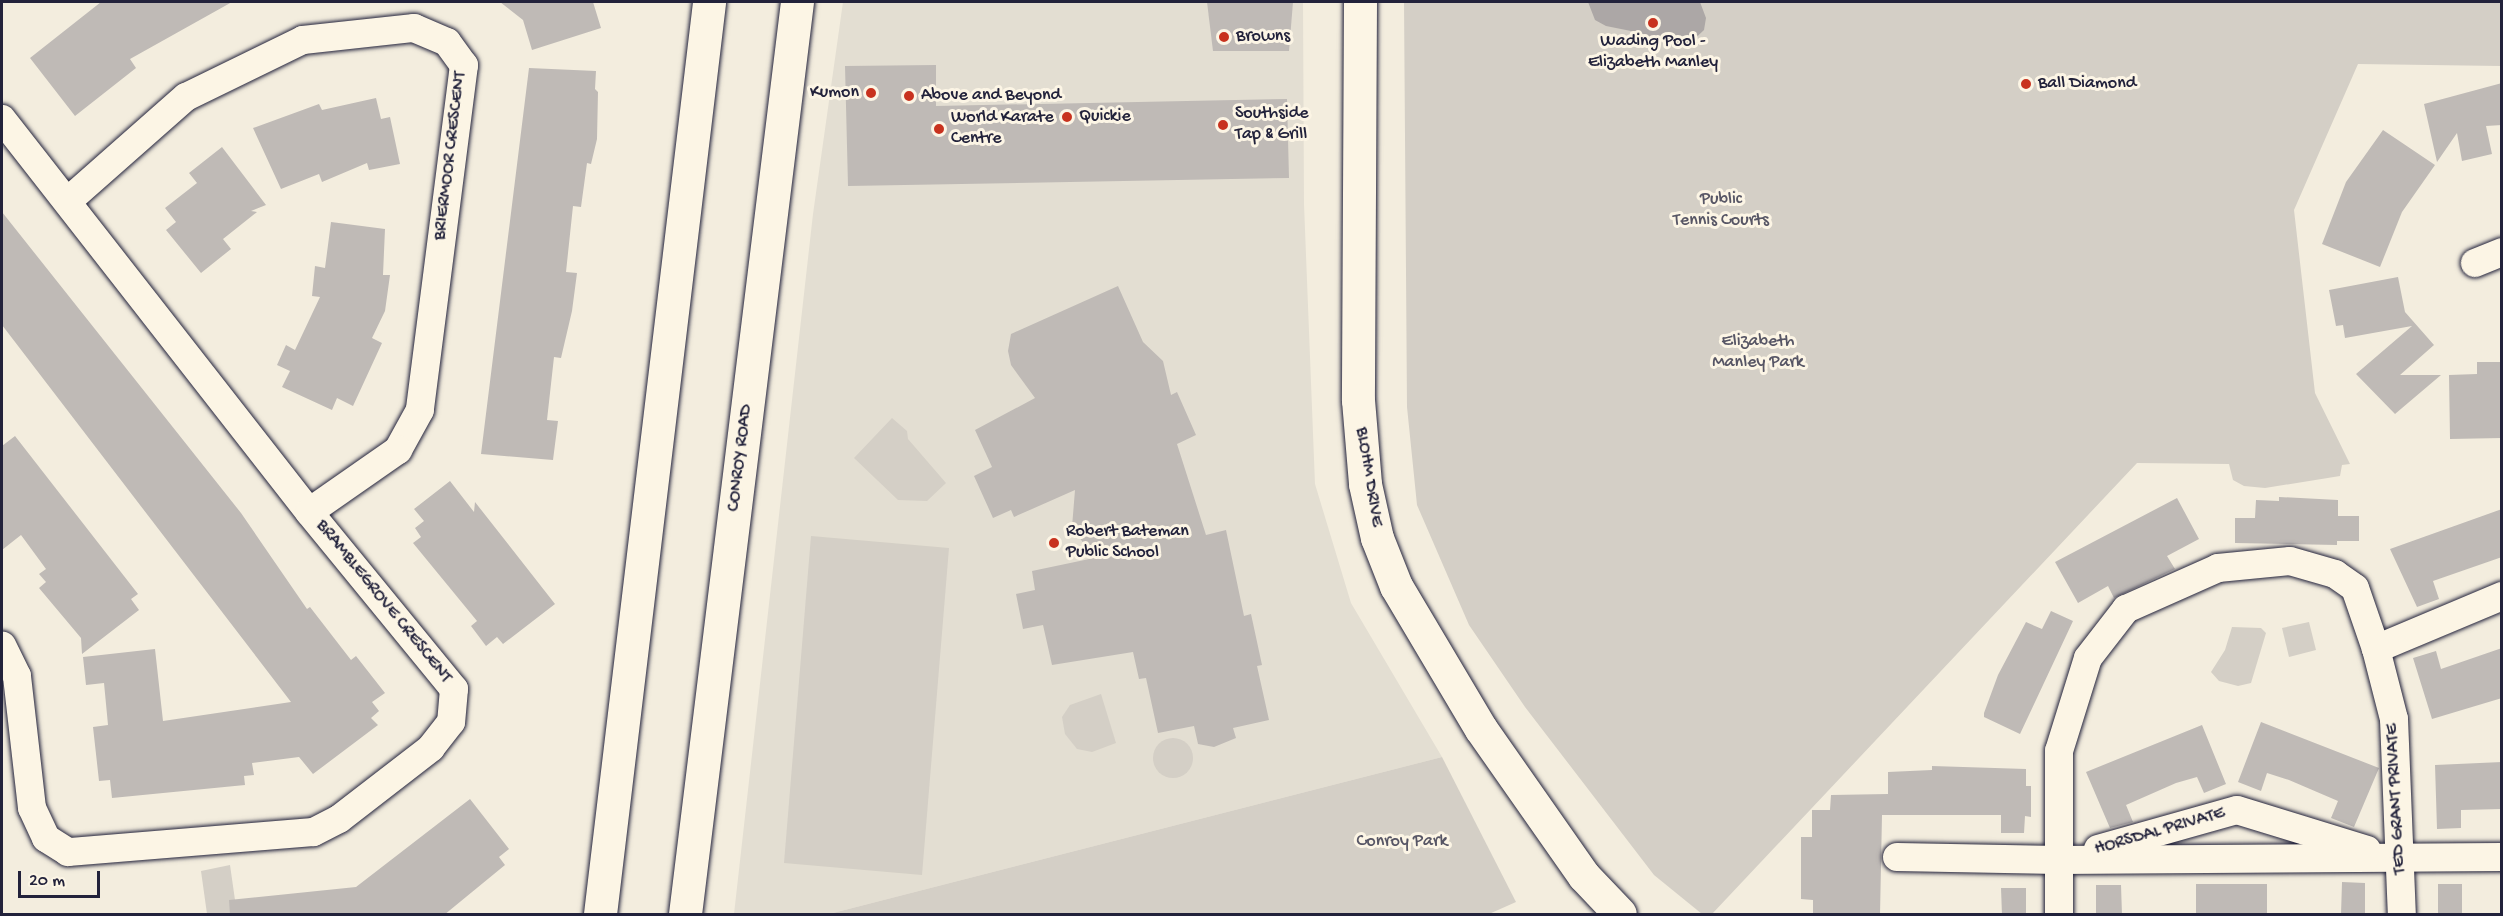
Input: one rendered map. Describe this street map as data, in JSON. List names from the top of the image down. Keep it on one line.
{"streets":{"main road":["CONROY ROAD","BLOHM DRIVE"],"street":["BRIERMOOR CRESCENT","BRAMBLEGROVE CRESCENT","TED GRANT PRIVATE","HORSDAL PRIVATE"]},"crossings":[["BRIERMOOR CRESCENT","BRAMBLEGROVE CRESCENT"],["TED GRANT PRIVATE","HORSDAL PRIVATE"]],"parks":["Public Tennis Courts","Elizabeth Manley Park","Conroy Park"],"places":["Wading Pool - Elizabeth Manley","Browns","Ball Diamond","Kumon","Above and Beyond","Quickie","Southside Tap & Grill","World Karate Centre","Robert Bateman Public School"],"scale_bar":"20 m"}
